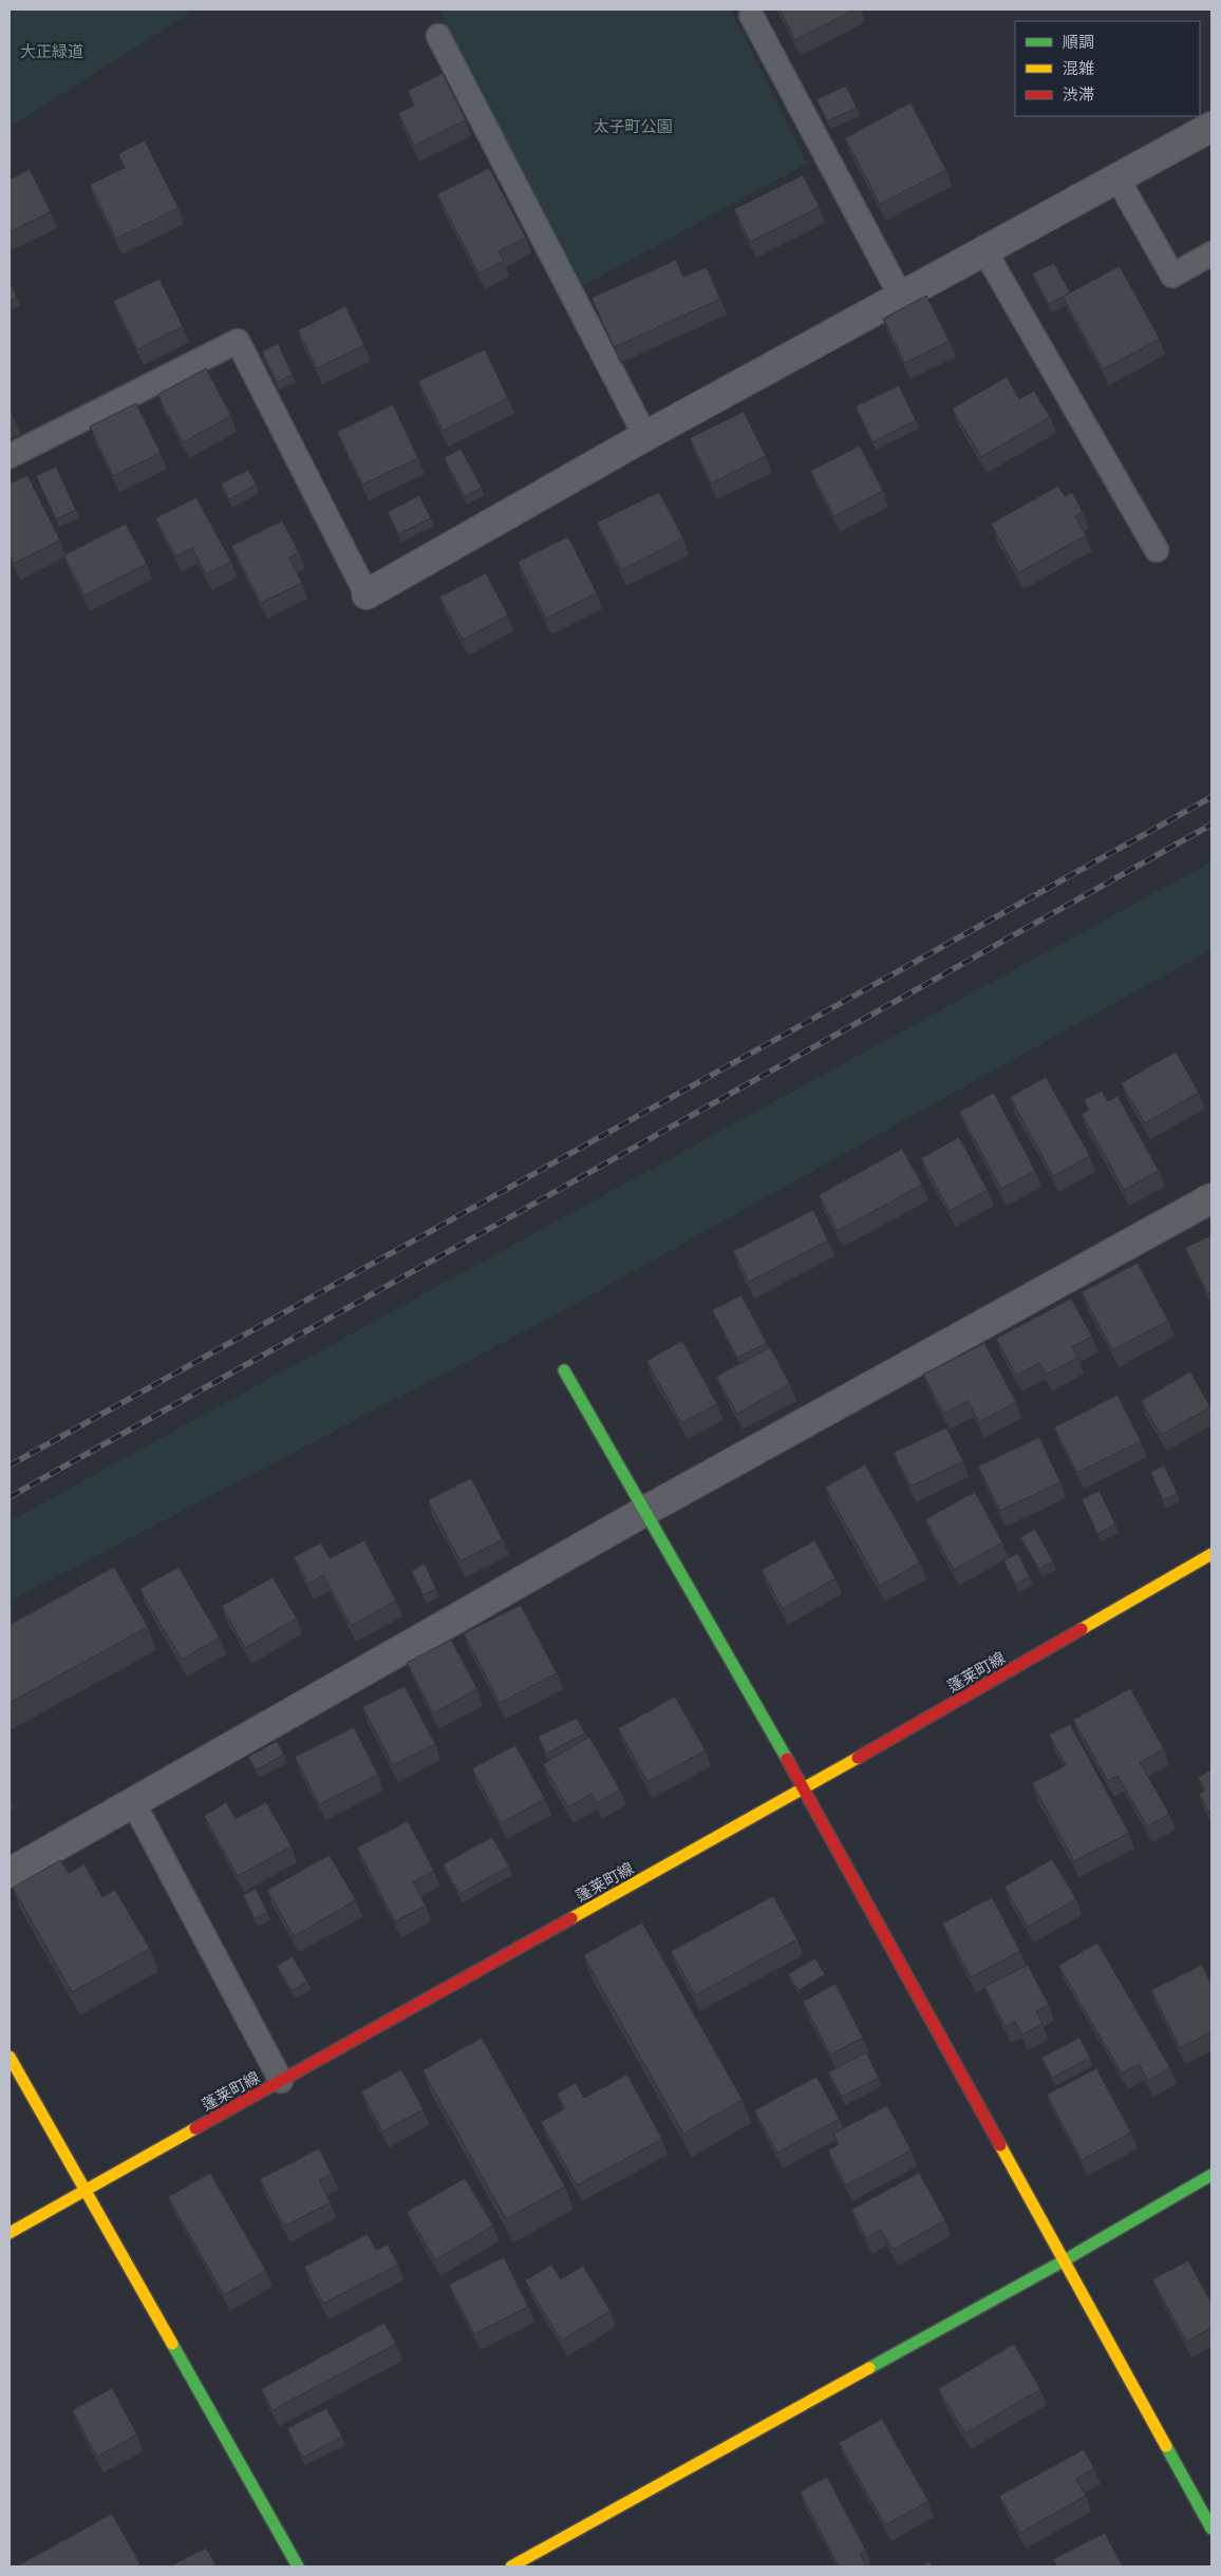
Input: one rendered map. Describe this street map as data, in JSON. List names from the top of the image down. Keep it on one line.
{"streets":{"street":["蓬莱町線"]},"parks":["大正緑道","太子町公園"],"legend":["順調","混雑","渋滞"]}
